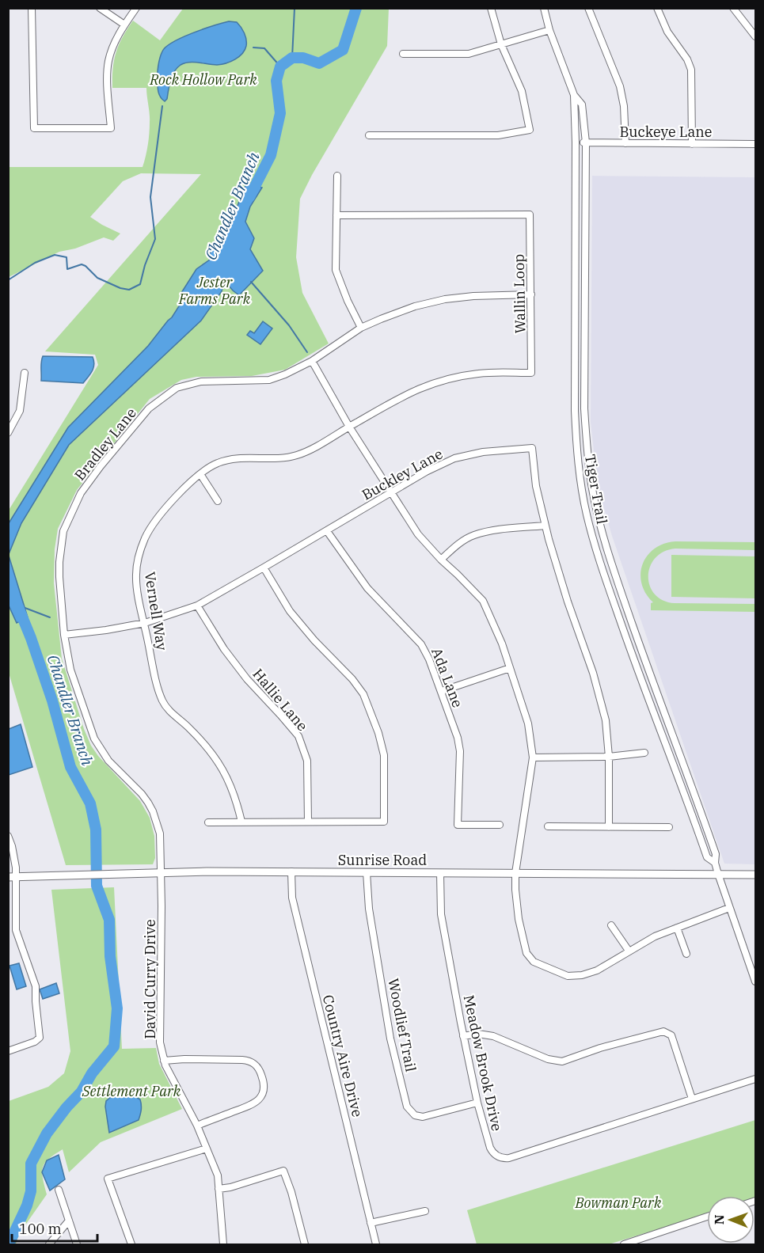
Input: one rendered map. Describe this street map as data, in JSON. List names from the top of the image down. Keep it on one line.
{"streets":{"main road":["Sunrise Road"],"street":["Buckeye Lane","Wallin Loop","Bradley Lane","Buckley Lane","Tiger Trail","Vernell Way","Ada Lane","Hallie Lane","David Curry Drive","Woodlief Trail","Country Aire Drive","Meadow Brook Drive"]},"crossings":[["Buckeye Lane","Tiger Trail"],["Wallin Loop","Bradley Lane"],["Wallin Loop","Vernell Way"],["Bradley Lane","Buckley Lane"],["Bradley Lane","Sunrise Road"],["Bradley Lane","David Curry Drive"],["Buckley Lane","Vernell Way"],["Buckley Lane","Ada Lane"],["Buckley Lane","Hallie Lane"],["Tiger Trail","Sunrise Road"],["Sunrise Road","David Curry Drive"],["Sunrise Road","Woodlief Trail"],["Sunrise Road","Country Aire Drive"],["Sunrise Road","Meadow Brook Drive"],["Woodlief Trail","Meadow Brook Drive"]],"water":["Chandler Branch"],"parks":["Rock Hollow Park","Jester Farms Park","Settlement Park","Bowman Park"],"scale_bar":"100 m","north":"left"}
